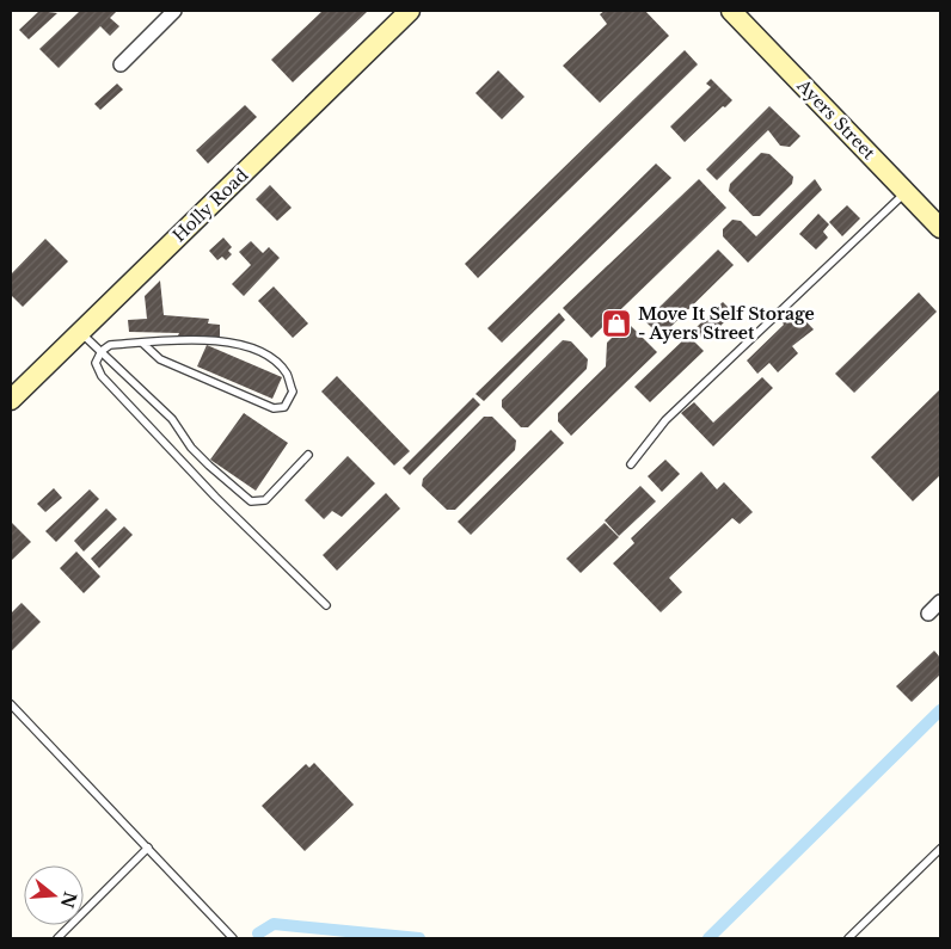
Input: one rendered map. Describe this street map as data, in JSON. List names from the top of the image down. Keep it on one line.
{"streets":{"main road":["Ayers Street","Holly Road"]},"places":{"shop":["Move It Self Storage - Ayers Street"]},"north":"right"}
